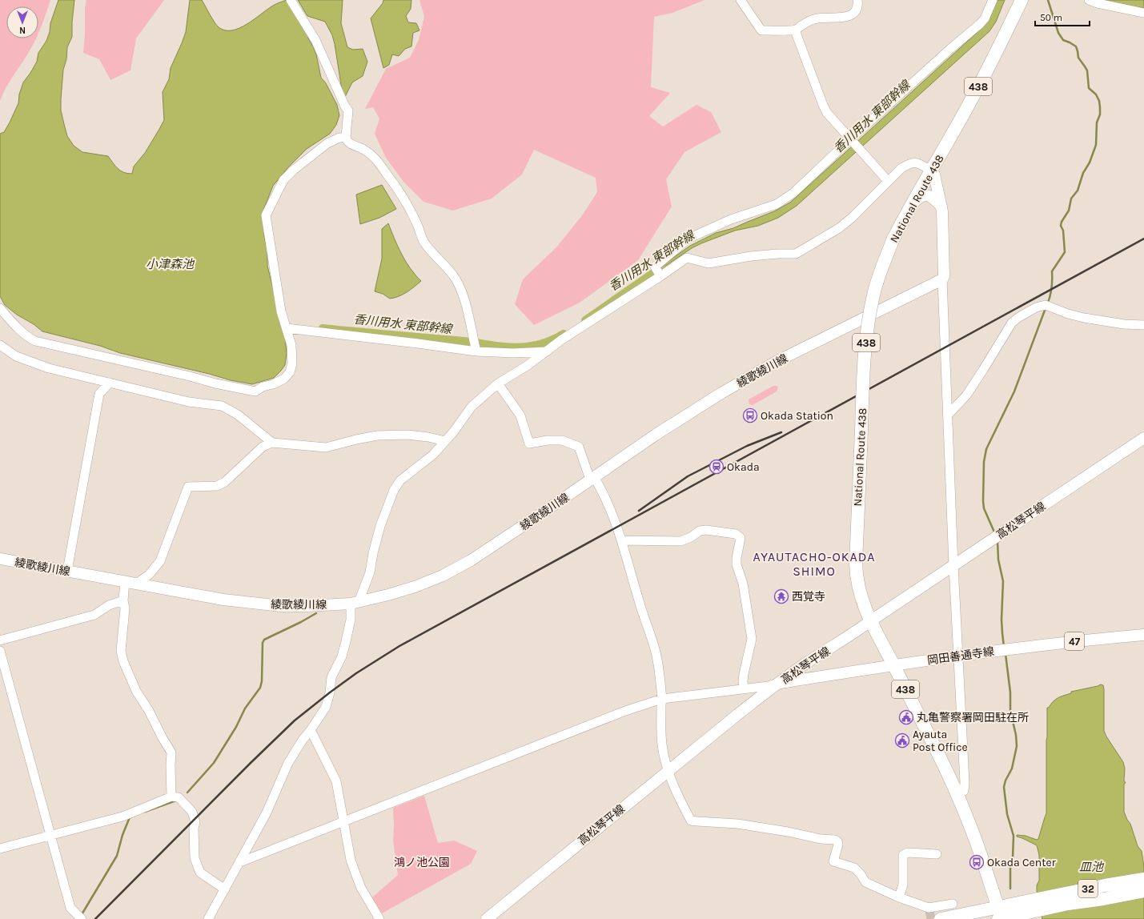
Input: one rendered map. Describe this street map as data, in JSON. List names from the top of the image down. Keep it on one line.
{"streets":{"highway":["438","National Route 438","32"],"main road":["綾歌綾川線","高松琴平線","47","岡田善通寺線"]},"crossings":[["National Route 438","高松琴平線"],["National Route 438","岡田善通寺線"],["National Route 438","32"],["高松琴平線","岡田善通寺線"]],"districts":["AYAUTACHO-OKADA SHIMO"],"water":["香川用水 東部幹線","小津森池","皿池"],"parks":["鴻ノ池公園"],"places":{"bus stop":["Okada Station","Okada Center"],"station":["Okada"],"temple":["西覚寺"],"public building":["丸亀警察署岡田駐在所","Ayauta Post Office"]},"scale_bar":"50 m","north":"bottom"}
